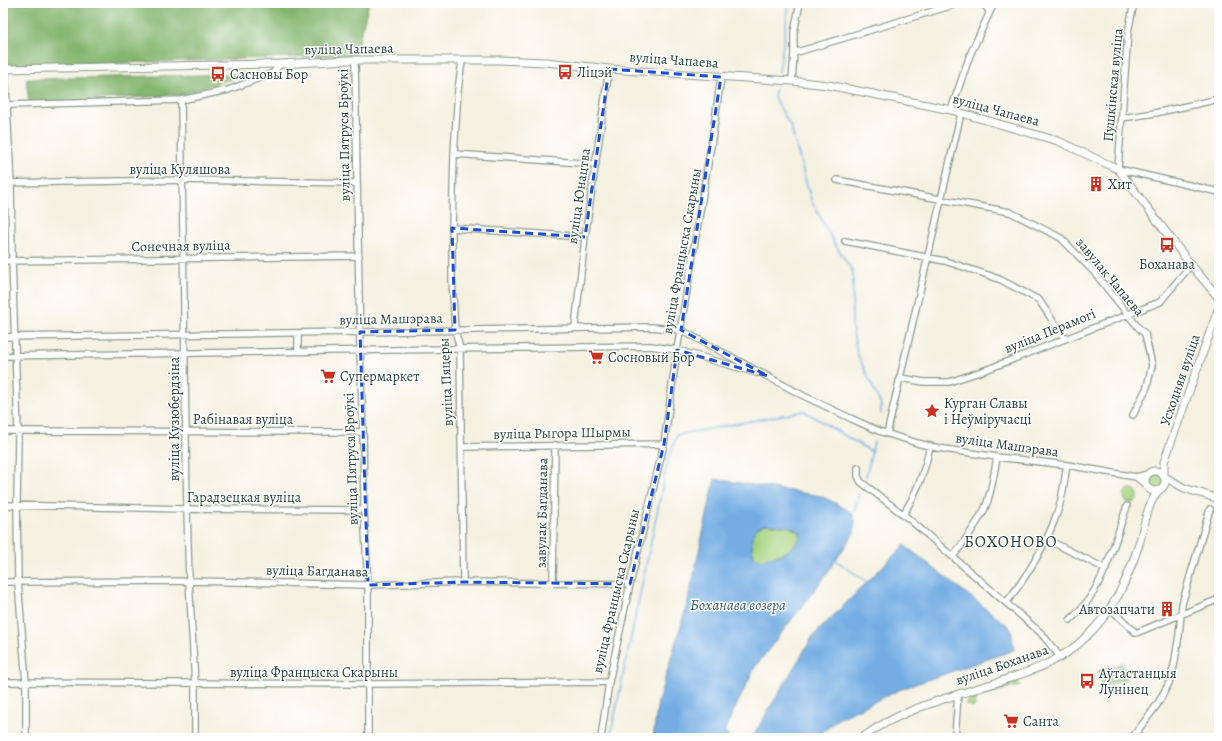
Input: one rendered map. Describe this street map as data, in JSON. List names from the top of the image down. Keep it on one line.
{"streets":{"main road":["вуліца Чапаева","Усходняя вуліца","вуліца Боханава"],"street":["Пушкінская вуліца","вуліца Пятруся Броўкі","вуліца Куляшова","вуліца Юнацтва","Сонечная вуліца","вуліца Францыска Скарыны","завулак Чапаева","вуліца Машэрава","вуліца Перамогі","вуліца Пяцеры","вуліца Кузюбердзіна","Рабінавая вуліца","вуліца Рыгора Шырмы","Гарадзецкая вуліца","завулак Багданава","вуліца Багданава"]},"crossings":[["вуліца Чапаева","Пушкінская вуліца"],["вуліца Чапаева","вуліца Пятруся Броўкі"],["вуліца Чапаева","вуліца Юнацтва"],["вуліца Чапаева","вуліца Францыска Скарыны"],["вуліца Чапаева","вуліца Перамогі"],["вуліца Чапаева","вуліца Пяцеры"],["вуліца Пятруся Броўкі","вуліца Куляшова"],["вуліца Пятруся Броўкі","Сонечная вуліца"],["вуліца Пятруся Броўкі","вуліца Францыска Скарыны"],["вуліца Пятруся Броўкі","вуліца Машэрава"],["вуліца Пятруся Броўкі","Рабінавая вуліца"],["вуліца Пятруся Броўкі","Гарадзецкая вуліца"],["вуліца Пятруся Броўкі","вуліца Багданава"],["вуліца Куляшова","вуліца Кузюбердзіна"],["вуліца Юнацтва","вуліца Машэрава"],["Сонечная вуліца","вуліца Кузюбердзіна"],["вуліца Францыска Скарыны","вуліца Машэрава"],["вуліца Францыска Скарыны","вуліца Кузюбердзіна"],["вуліца Францыска Скарыны","вуліца Рыгора Шырмы"],["вуліца Францыска Скарыны","вуліца Багданава"],["завулак Чапаева","вуліца Перамогі"],["вуліца Машэрава","Усходняя вуліца"],["вуліца Машэрава","вуліца Пяцеры"],["вуліца Машэрава","вуліца Кузюбердзіна"],["вуліца Пяцеры","вуліца Рыгора Шырмы"],["вуліца Пяцеры","вуліца Багданава"],["вуліца Кузюбердзіна","Рабінавая вуліца"],["вуліца Кузюбердзіна","Гарадзецкая вуліца"],["вуліца Кузюбердзіна","вуліца Багданава"],["вуліца Рыгора Шырмы","завулак Багданава"],["завулак Багданава","вуліца Багданава"]],"districts":["БОХОНОВО"],"water":["Боханава возера"],"places":{"bus stop":["Ліцэй","Сасновы Бор","Боханава","Аўтастанцыя Лунінец"],"building":["Хит","Автозапчати"],"supermarket":["Сосновый Бор","Супермаркет","Санта"],"place":["Курган Славы і Неўміручасці"]}}
